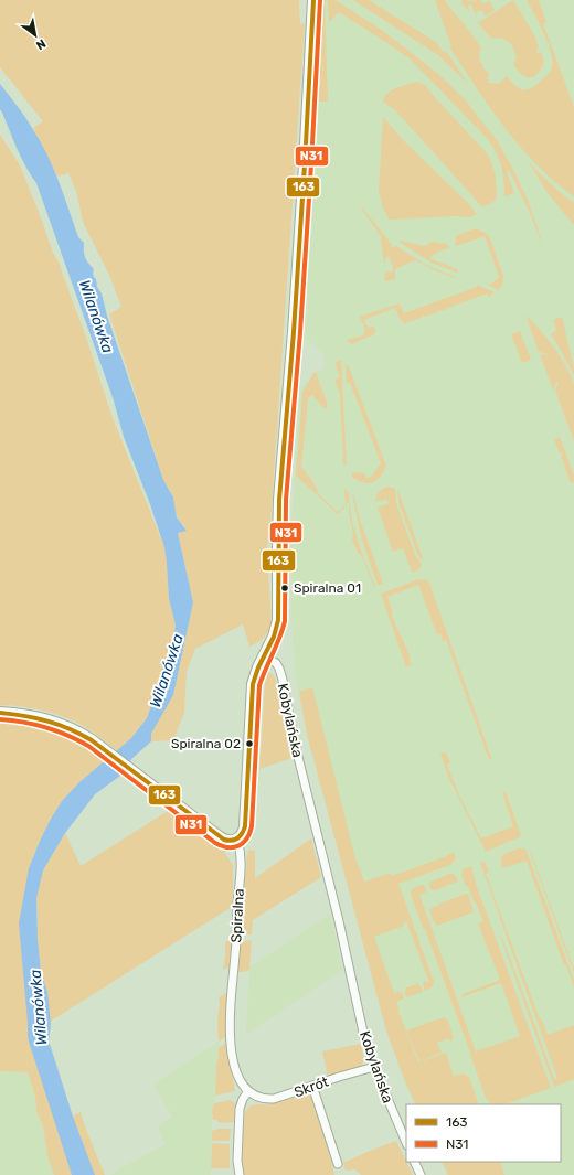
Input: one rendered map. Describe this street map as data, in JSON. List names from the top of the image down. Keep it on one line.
{"streets":{"street":["Kobylańska","Spiralna","Skrót"]},"crossings":[["Kobylańska","Skrót"],["Spiralna","Skrót"]],"water":["Wilanówka"],"places":["Spiralna 01","Spiralna 02"],"lines":["transit line 163","transit line N31"],"legend":["163","N31"],"north":"bottom right"}
